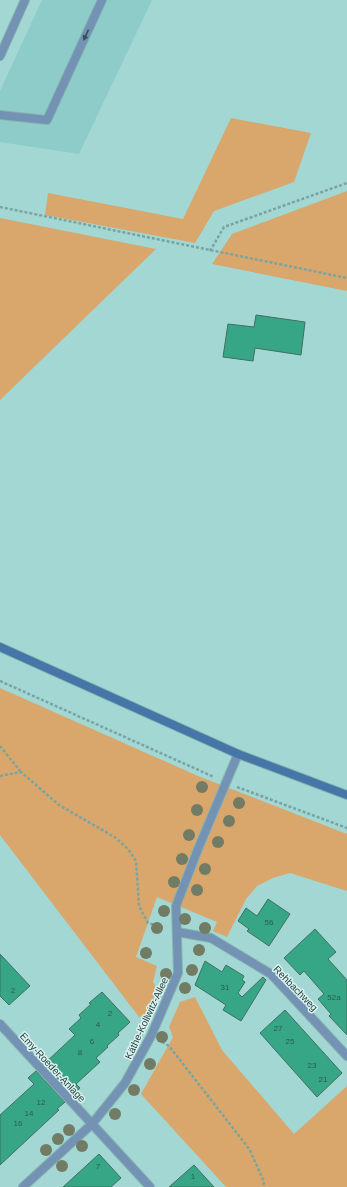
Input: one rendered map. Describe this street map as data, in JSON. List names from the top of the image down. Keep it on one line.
{"streets":{"street":["Rehbachweg","Käthe-Kollwitz-Allee","Emy-Roeder-Anlage"]},"crossings":[["Rehbachweg","Käthe-Kollwitz-Allee"],["Käthe-Kollwitz-Allee","Emy-Roeder-Anlage"]],"house_numbers":["56","31","2","52a","2","4","27","6","25","8","23","21","12","14","16","7","1"]}
